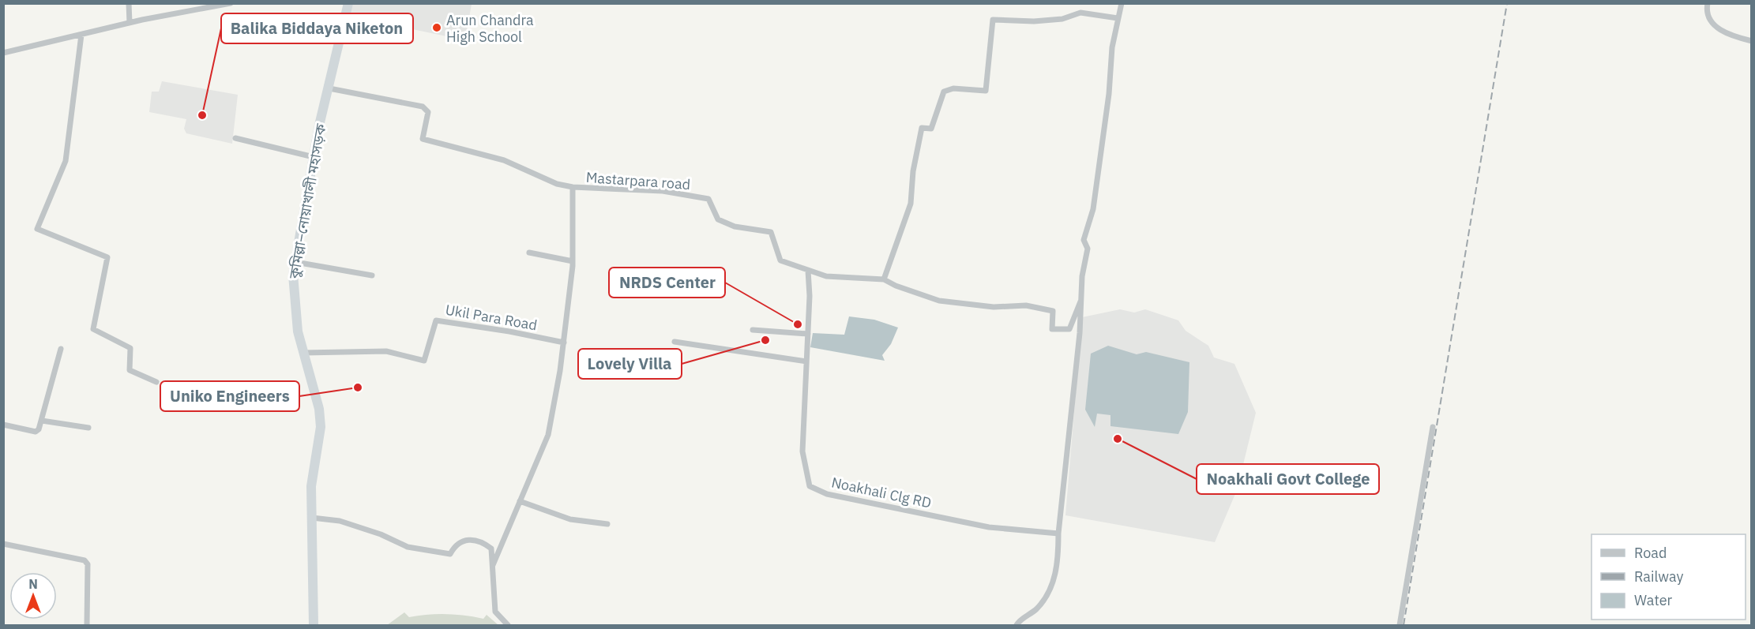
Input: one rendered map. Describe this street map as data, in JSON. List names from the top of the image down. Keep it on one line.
{"streets":{"highway":["কুমিল্লা–নোয়াখালী মহাসড়ক"],"street":["Mastarpara road","Ukil Para Road","Noakhali Clg RD"]},"crossings":[["Mastarpara road","কুমিল্লা–নোয়াখালী মহাসড়ক"],["Mastarpara road","Noakhali Clg RD"],["কুমিল্লা–নোয়াখালী মহাসড়ক","Ukil Para Road"]],"places":["Arun Chandra High School","Balika Biddaya Niketon","NRDS Center","Lovely Villa","Uniko Engineers","Noakhali Govt College"],"legend":["Road","Railway","Water"],"north":"top"}
